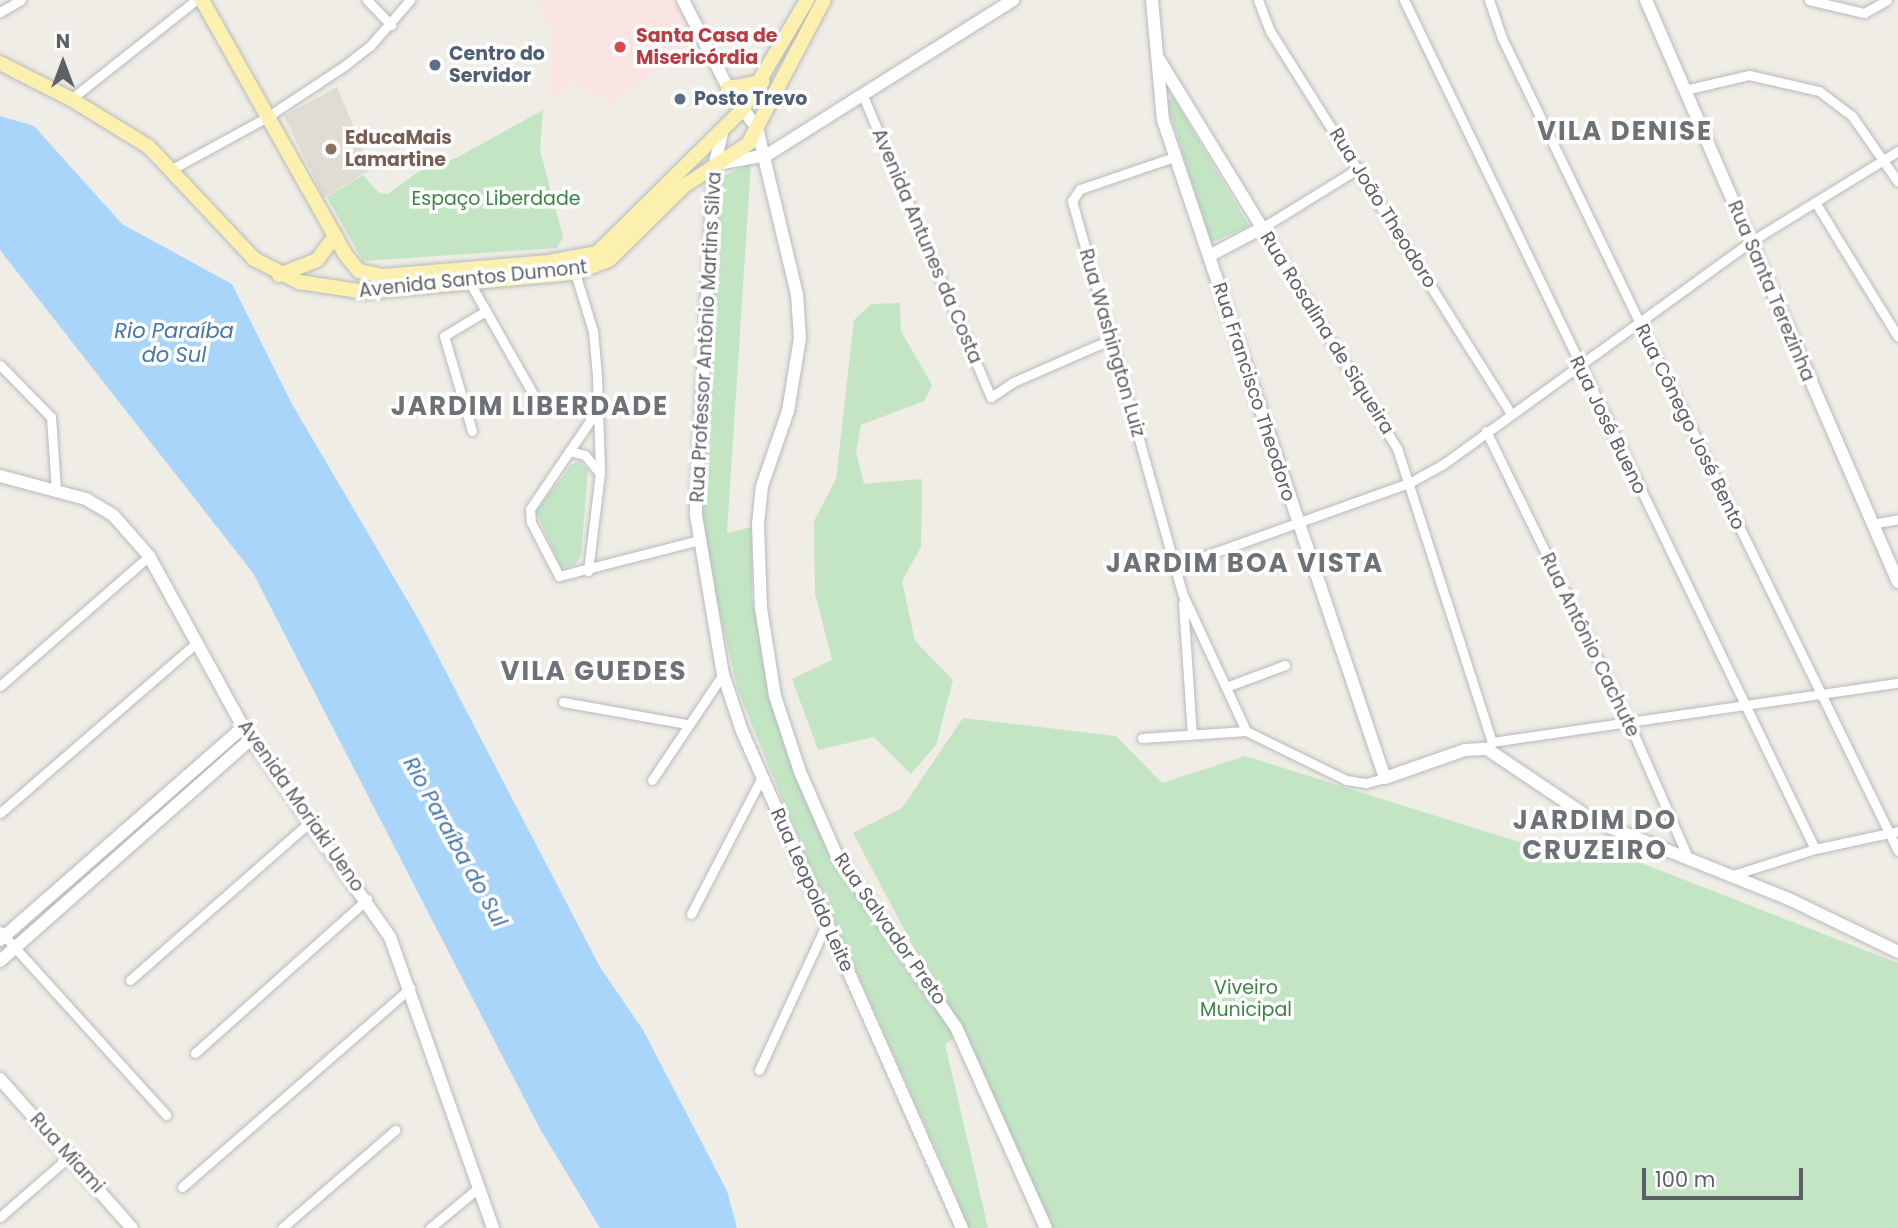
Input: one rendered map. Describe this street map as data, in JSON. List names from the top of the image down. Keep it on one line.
{"streets":{"main road":["Avenida Santos Dumont","Rua Santa Terezinha","Rua Rosalina de Siqueira","Rua Professor Antônio Martins Silva","Rua Francisco Theodoro","Avenida Moriaki Ueno","Rua Leopoldo Leite","Rua Salvador Preto","Rua Miami"],"street":["Rua João Theodoro","Avenida Antunes da Costa","Rua Washington Luiz","Rua José Bueno","Rua Cônego José Bento","Rua Antônio Cachute"]},"crossings":[["Avenida Antunes da Costa","Rua Washington Luiz"],["Avenida Santos Dumont","Rua Professor Antônio Martins Silva"],["Avenida Santos Dumont","Rua Salvador Preto"],["Rua Rosalina de Siqueira","Rua Francisco Theodoro"],["Rua Professor Antônio Martins Silva","Rua Leopoldo Leite"],["Rua Washington Luiz","Rua Francisco Theodoro"]],"districts":["VILA DENISE","JARDIM LIBERDADE","JARDIM BOA VISTA","VILA GUEDES","JARDIM DO CRUZEIRO"],"water":["Rio Paraíba do Sul"],"parks":["Espaço Liberdade","Viveiro Municipal"],"places":["Santa Casa de Misericórdia","Centro do Servidor","Posto Trevo","EducaMais Lamartine"],"scale_bar":"100 m","north":"top"}
